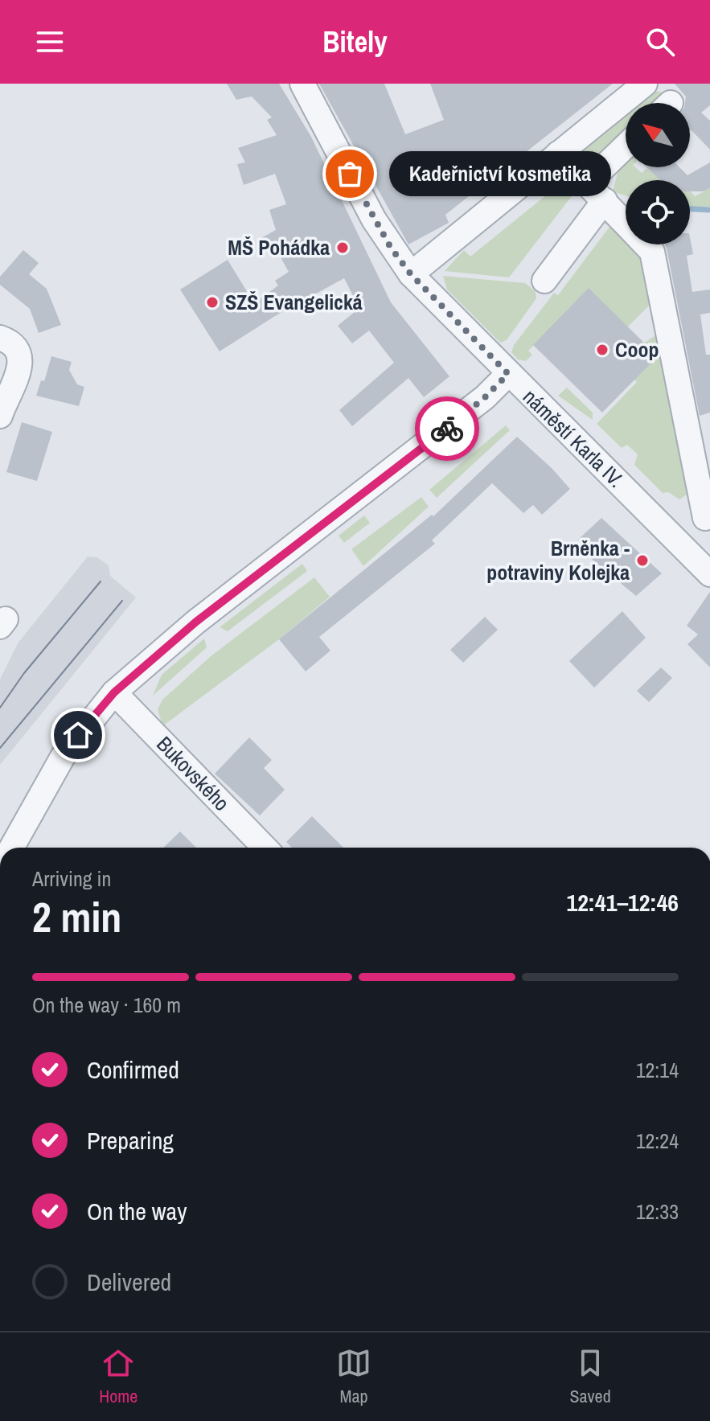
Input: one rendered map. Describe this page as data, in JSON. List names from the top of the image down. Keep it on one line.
{"streets":{"street":["náměstí Karla IV.","Bukovského"]},"places":["Kadeřnictví kosmetika","MŠ Pohádka","SZŠ Evangelická","Coop","Brněnka - potraviny Kolejka"],"north":"top left","page":{"header":"Bitely","bubble":"Kadeřnictví kosmetika","heading":["2 min","Arriving in","12:41–12:46"],"bar":"On the way · 160 m","list":[["Confirmed","12:14"],["Preparing","12:24"],["On the way","12:33"],"Delivered"],"tabs":["Home","Map","Saved"]}}
